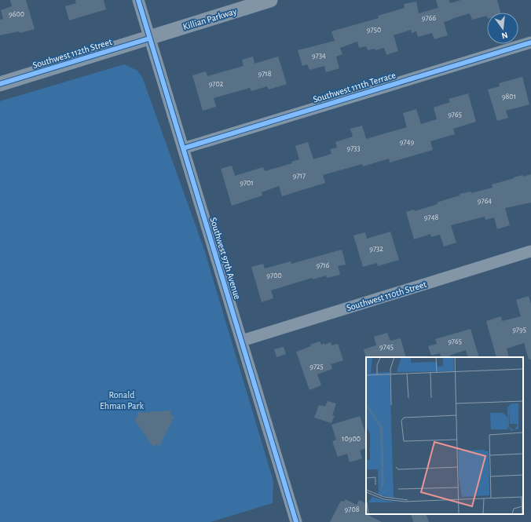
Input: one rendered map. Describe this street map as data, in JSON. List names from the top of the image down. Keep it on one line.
{"streets":{"main road":["Killian Parkway","Southwest 112th Street"],"street":["Southwest 111th Terrace","Southwest 97th Avenue","Southwest 110th Street"]},"crossings":[["Killian Parkway","Southwest 112th Street"],["Killian Parkway","Southwest 97th Avenue"],["Southwest 112th Street","Southwest 97th Avenue"],["Southwest 111th Terrace","Southwest 97th Avenue"],["Southwest 97th Avenue","Southwest 110th Street"]],"parks":["Ronald Ehman Park"],"house_numbers":["9600","9766","9750","9734","9718","9702","9801","9765","9749","9733","9717","9701","9764","9748","9732","9716","9700","9795","9765","9745","9725","10900","9708"],"north":"bottom"}
